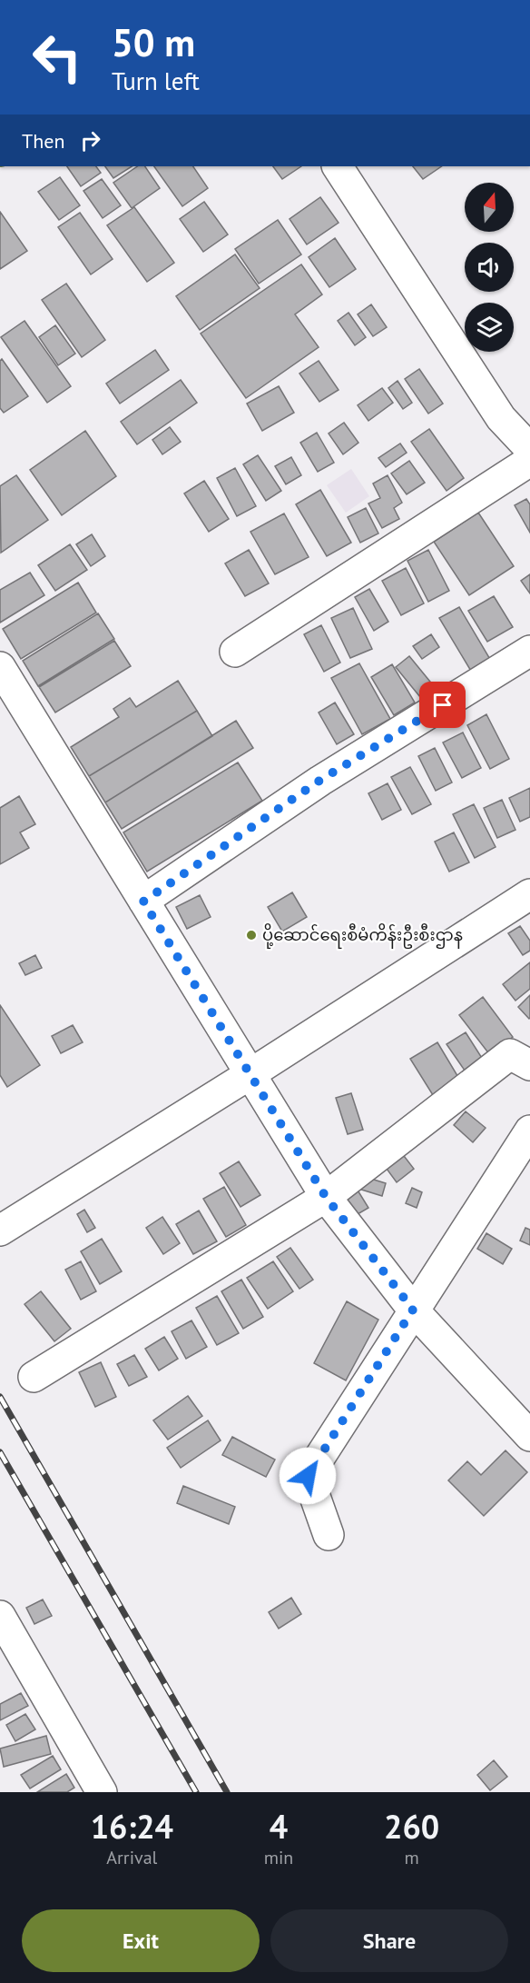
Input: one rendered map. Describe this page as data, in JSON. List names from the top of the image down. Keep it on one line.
{"places":["ပို့ဆောင်ရေးစီမံကိန်းဦးစီးဌာန"],"north":"top","page":{"turn":["50 m","Turn left"],"then":"Then","eta":["16:24","Arrival","4","min","260","m"],"buttons":["Exit","Share"]}}
